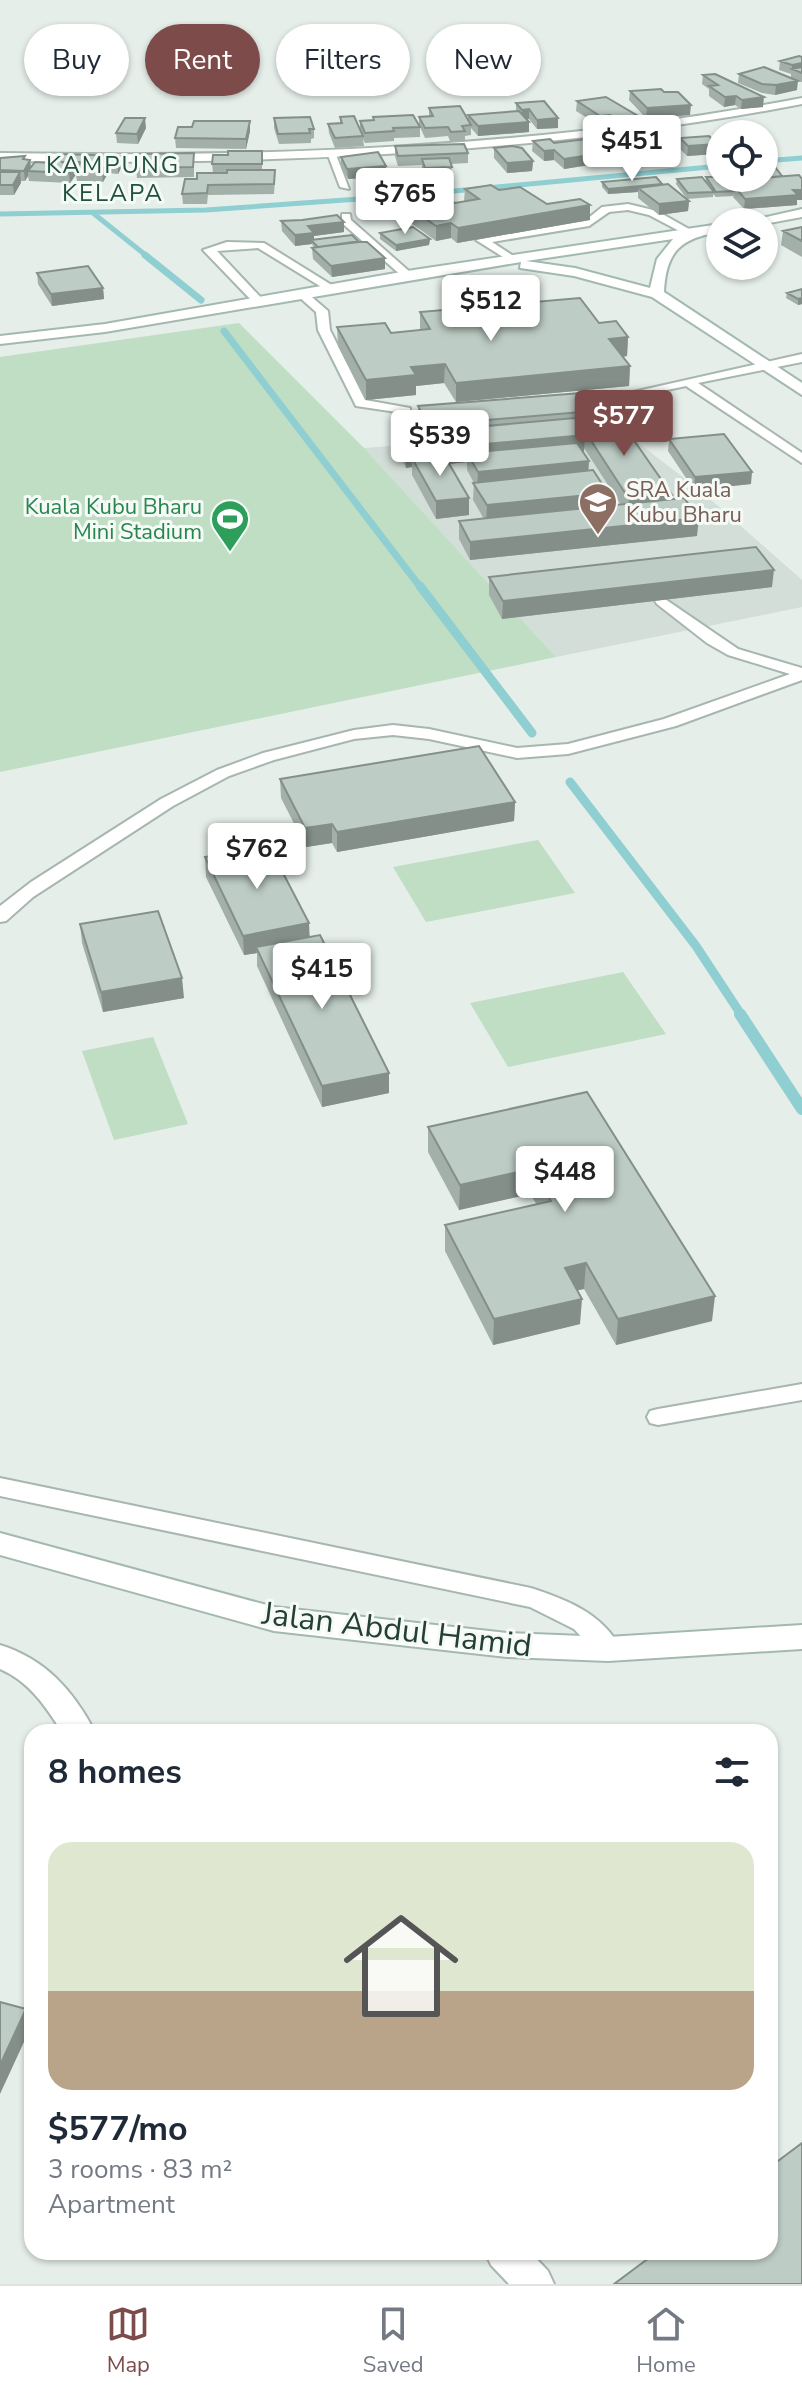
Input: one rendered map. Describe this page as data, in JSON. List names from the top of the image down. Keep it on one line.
{"streets":{"street":["Jalan Abdul Hamid"]},"districts":["KAMPUNG KELAPA"],"places":{"school or university":["SRA Kuala Kubu Bharu"],"sports":["Kuala Kubu Bharu Mini Stadium"]},"page":{"chip":["Buy","Rent","Filters","New"],"price":["$451","$765","$512","$577","$539","$762","$415","$448"],"heading":"8 homes","list":[{"name":"$577/mo","note":"3 rooms · 83 m² · Apartment"}],"tabs":["Map","Saved","Home"]}}
